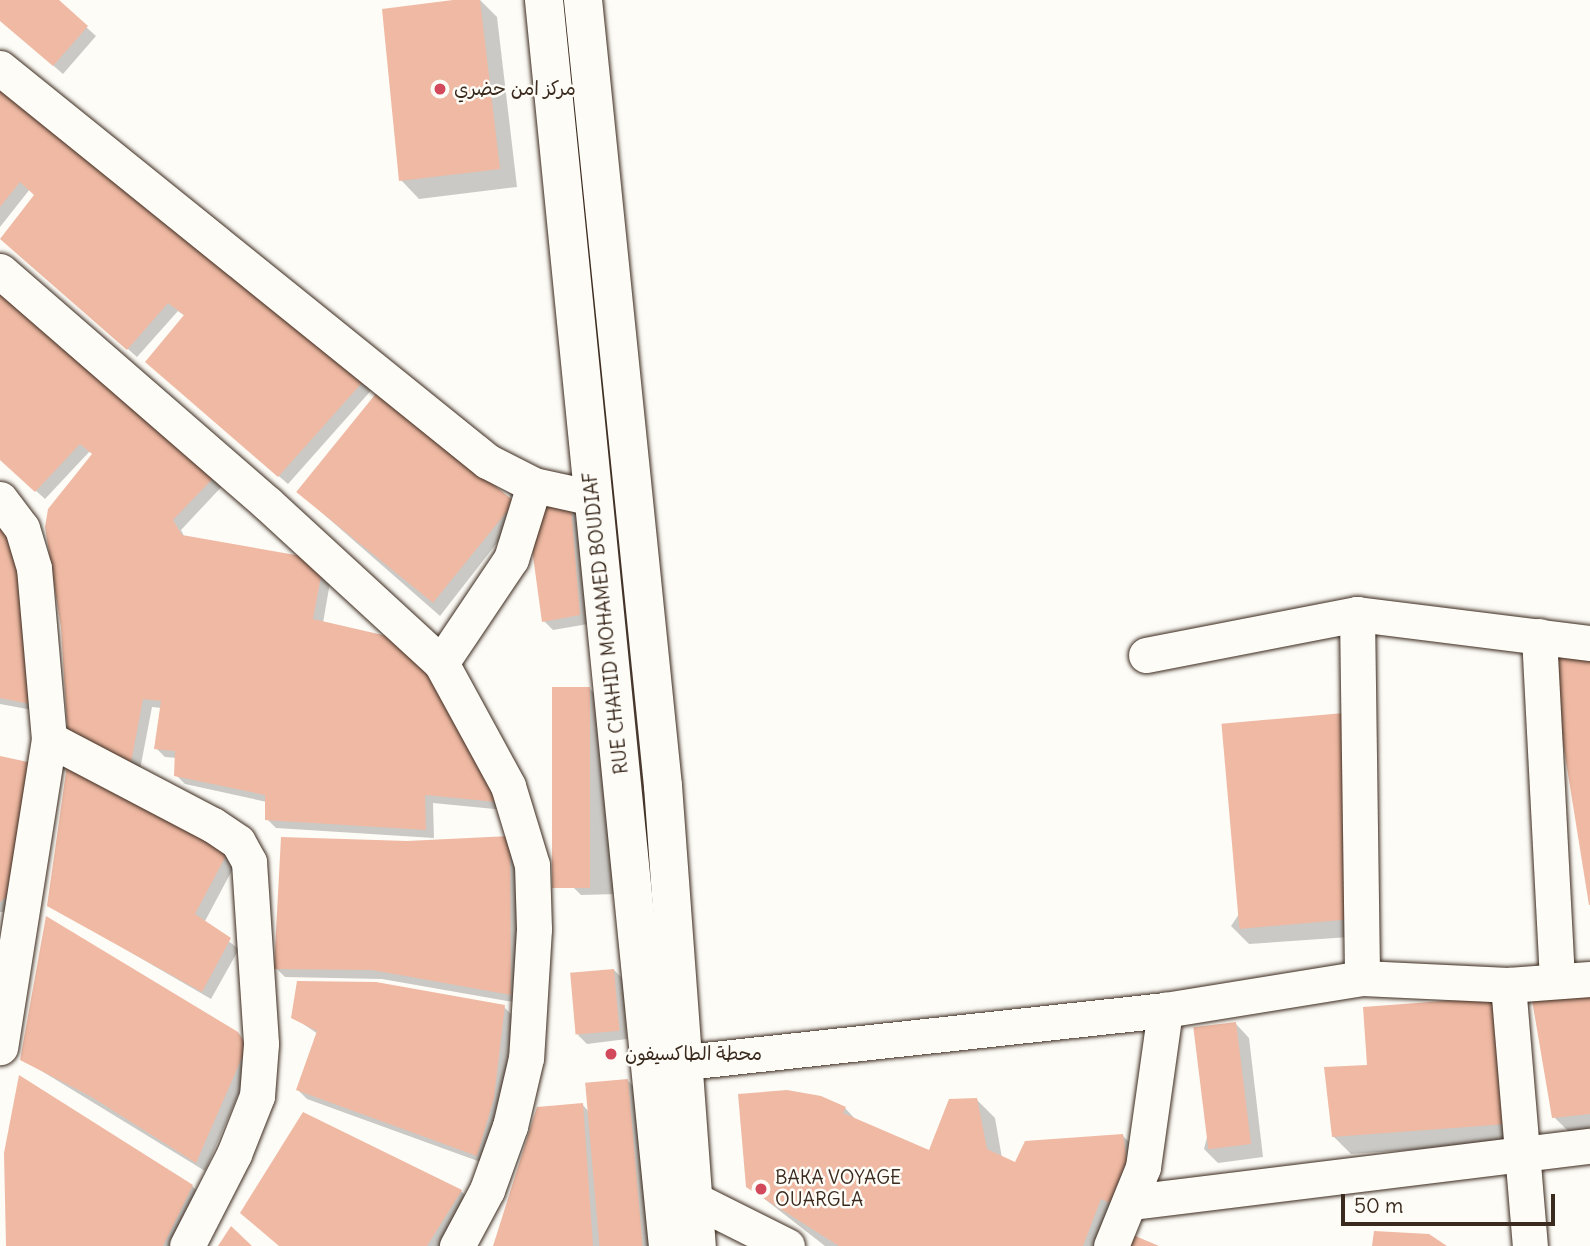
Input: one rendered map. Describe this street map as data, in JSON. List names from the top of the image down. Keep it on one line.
{"streets":{"main road":["RUE CHAHID MOHAMED BOUDIAF"]},"places":["مركز امن حضري","محطة الطاكسيفون","BAKA VOYAGE OUARGLA"],"scale_bar":"50 m"}
